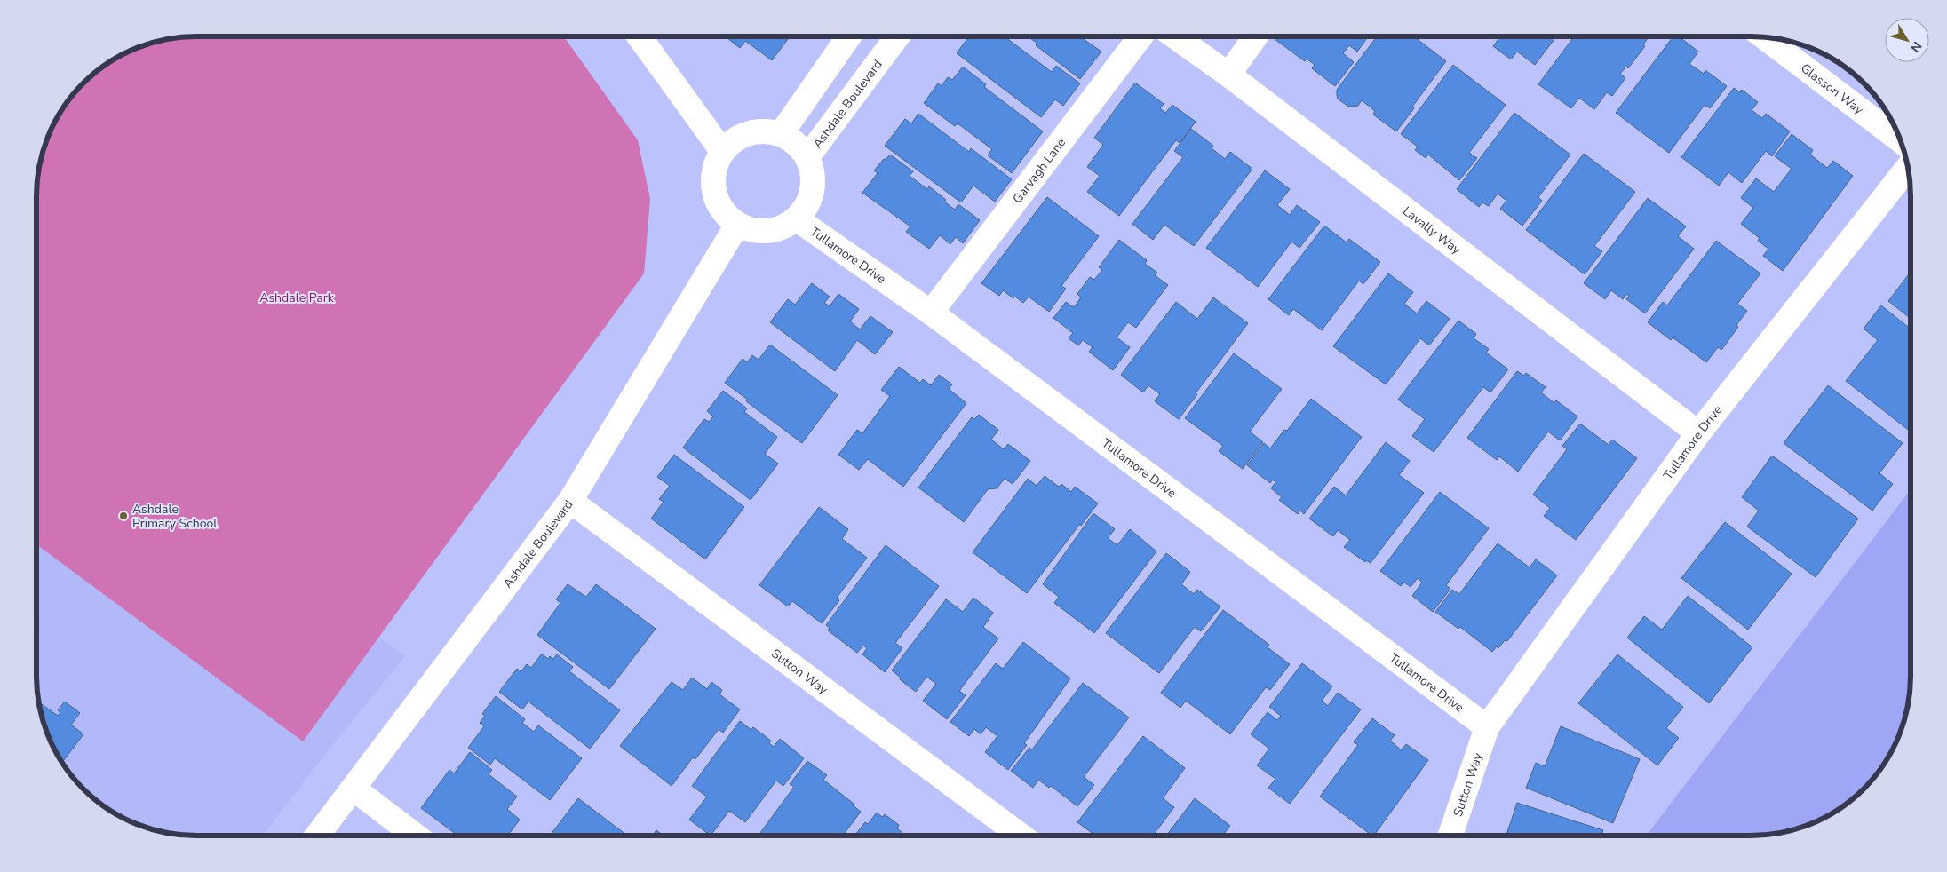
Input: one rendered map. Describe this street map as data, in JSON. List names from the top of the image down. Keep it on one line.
{"streets":{"street":["Glasson Way","Ashdale Boulevard","Garvagh Lane","Lavally Way","Tullamore Drive","Sutton Way"]},"crossings":[["Ashdale Boulevard","Tullamore Drive"],["Ashdale Boulevard","Sutton Way"],["Garvagh Lane","Tullamore Drive"],["Lavally Way","Tullamore Drive"],["Tullamore Drive","Sutton Way"]],"parks":["Ashdale Park"],"places":["Ashdale Primary School"],"north":"bottom right"}
